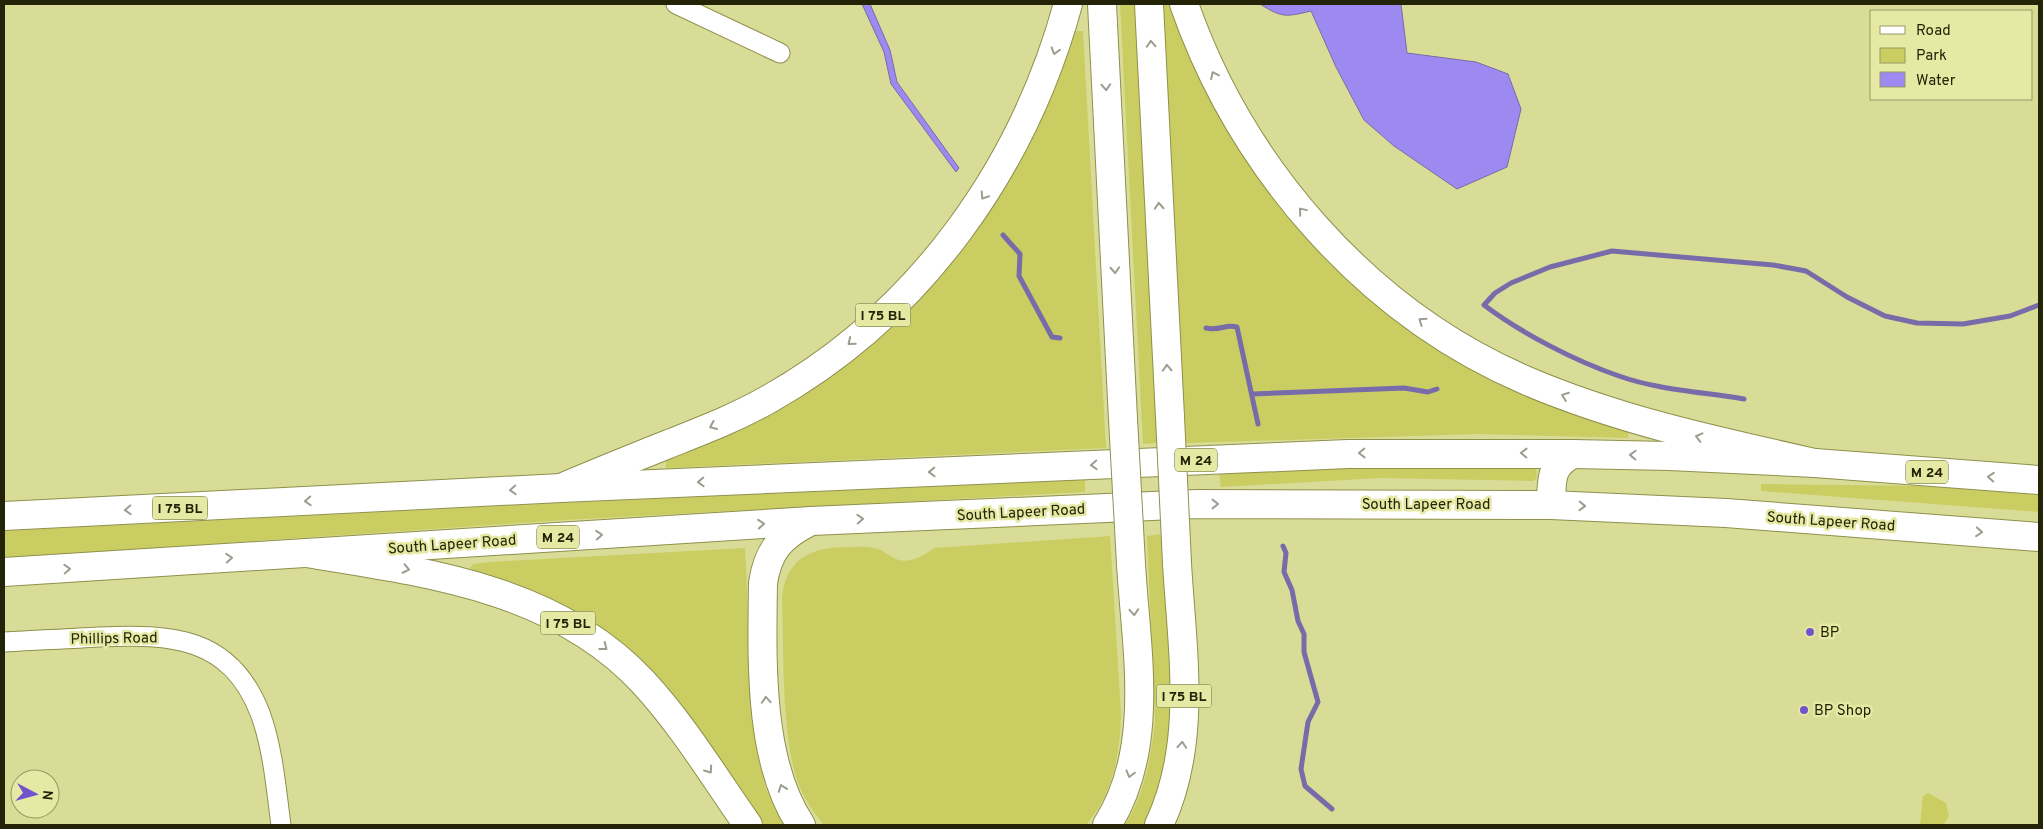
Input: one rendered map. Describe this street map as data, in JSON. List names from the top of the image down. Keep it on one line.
{"streets":{"main road":["I 75 BL","M 24","South Lapeer Road"],"street":["Phillips Road"]},"crossings":[["I 75 BL","M 24"],["I 75 BL","South Lapeer Road"]],"places":["BP","BP Shop"],"legend":["Road","Park","Water"],"north":"right"}
